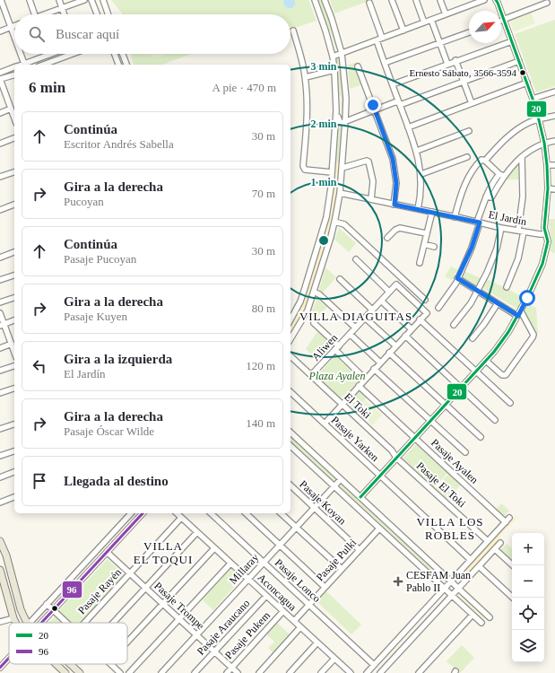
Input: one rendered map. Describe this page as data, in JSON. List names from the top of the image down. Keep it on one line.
{"streets":{"street":["El Jardín","Aliwen","El Toki","Pasaje Yarken","Pasaje Ayalen","Pasaje El Toki","Pasaje Koyan","Pasaje Pulki","Millaray","Pasaje Lonco","Pasaje Rayén","Aconcagua","Pasaje Trompe","Pasaje Araucano","Pasaje Pukem"]},"crossings":[["Aliwen","El Toki"],["El Toki","Pasaje El Toki"],["Pasaje Ayalen","Pasaje El Toki"],["Pasaje Koyan","Pasaje Pulki"],["Pasaje Koyan","Millaray"],["Pasaje Pulki","Pasaje Lonco"],["Pasaje Pulki","Aconcagua"],["Millaray","Pasaje Lonco"],["Millaray","Aconcagua"],["Millaray","Pasaje Trompe"],["Pasaje Rayén","Aconcagua"],["Pasaje Rayén","Pasaje Trompe"],["Aconcagua","Pasaje Araucano"],["Aconcagua","Pasaje Pukem"],["Pasaje Trompe","Pasaje Araucano"],["Pasaje Trompe","Pasaje Pukem"]],"districts":["VILLA DIAGUITAS","VILLA LOS ROBLES","VILLA EL TOQUI"],"parks":["Plaza Ayalen"],"places":{"other":["Ernesto Sábato, 3566-3594"],"health":["CESFAM Juan Pablo II"]},"lines":["transit line 20","transit line 96"],"legend":["20","96"],"north":"top right","page":{"search":"Buscar aquí","heading":["6 min","A pie · 470 m"],"list":[["Continúa","Escritor Andrés Sabella","30 m"],["Gira a la derecha","Pucoyan","70 m"],["Continúa","Pasaje Pucoyan","30 m"],["Gira a la derecha","Pasaje Kuyen","80 m"],["Gira a la izquierda","El Jardín","120 m"],["Gira a la derecha","Pasaje Óscar Wilde","140 m"],"Llegada al destino"],"map_buttons":["+","−"]},"rings":["3 min","2 min","1 min"]}
